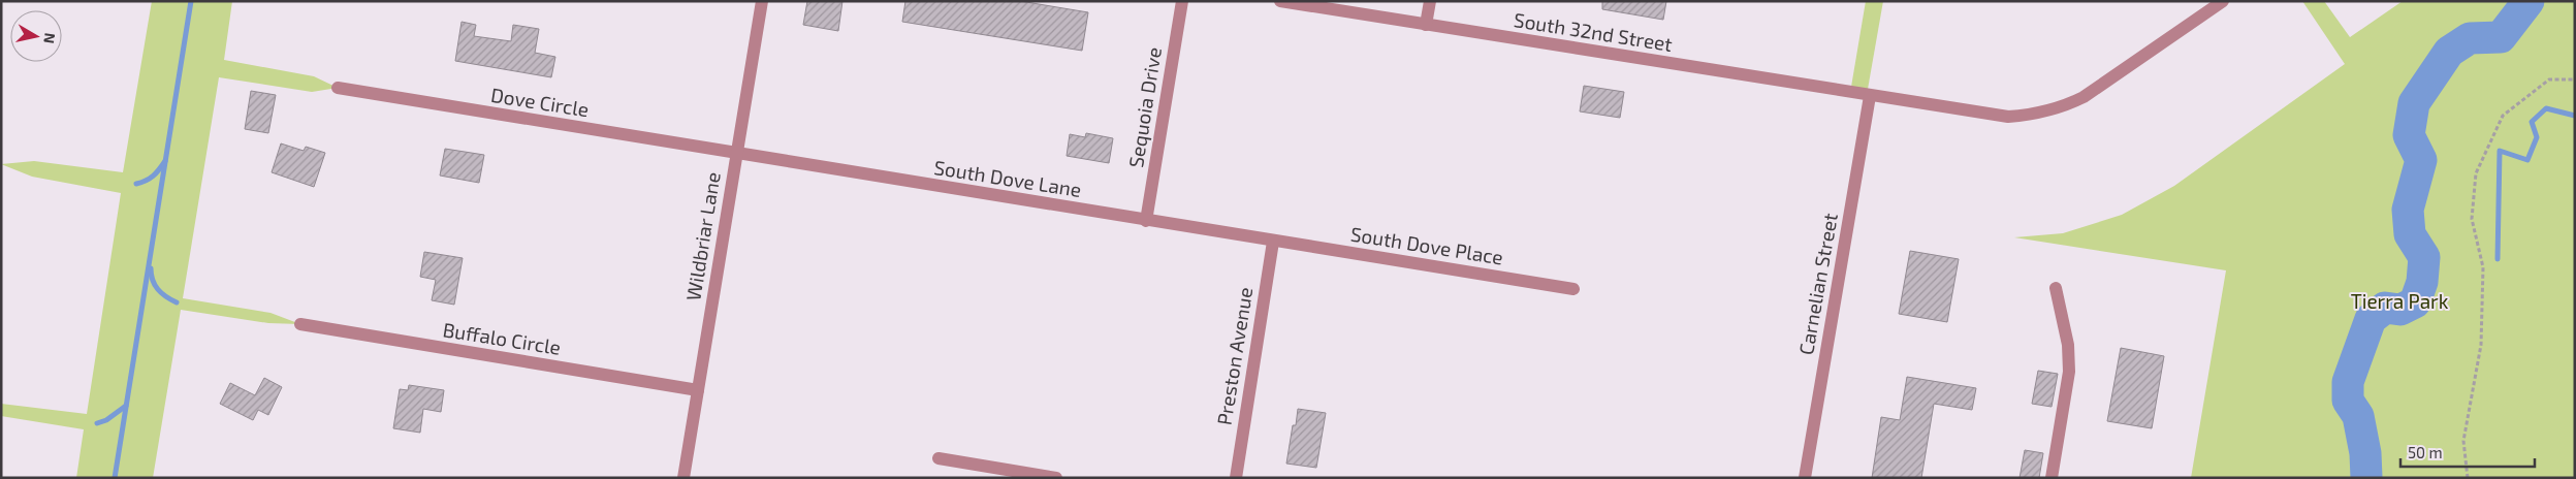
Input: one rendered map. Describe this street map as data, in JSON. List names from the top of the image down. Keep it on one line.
{"streets":{"street":["South 32nd Street","Dove Circle","Sequoia Drive","South Dove Lane","Wildbriar Lane","South Dove Place","Carnelian Street","Buffalo Circle","Preston Avenue"]},"crossings":[["South 32nd Street","Carnelian Street"],["Dove Circle","South Dove Lane"],["Dove Circle","Wildbriar Lane"],["Sequoia Drive","South Dove Lane"],["South Dove Lane","Wildbriar Lane"],["South Dove Lane","South Dove Place"],["South Dove Lane","Preston Avenue"],["Wildbriar Lane","Buffalo Circle"],["South Dove Place","Preston Avenue"]],"parks":["Tierra Park"],"scale_bar":"50 m","north":"right"}
